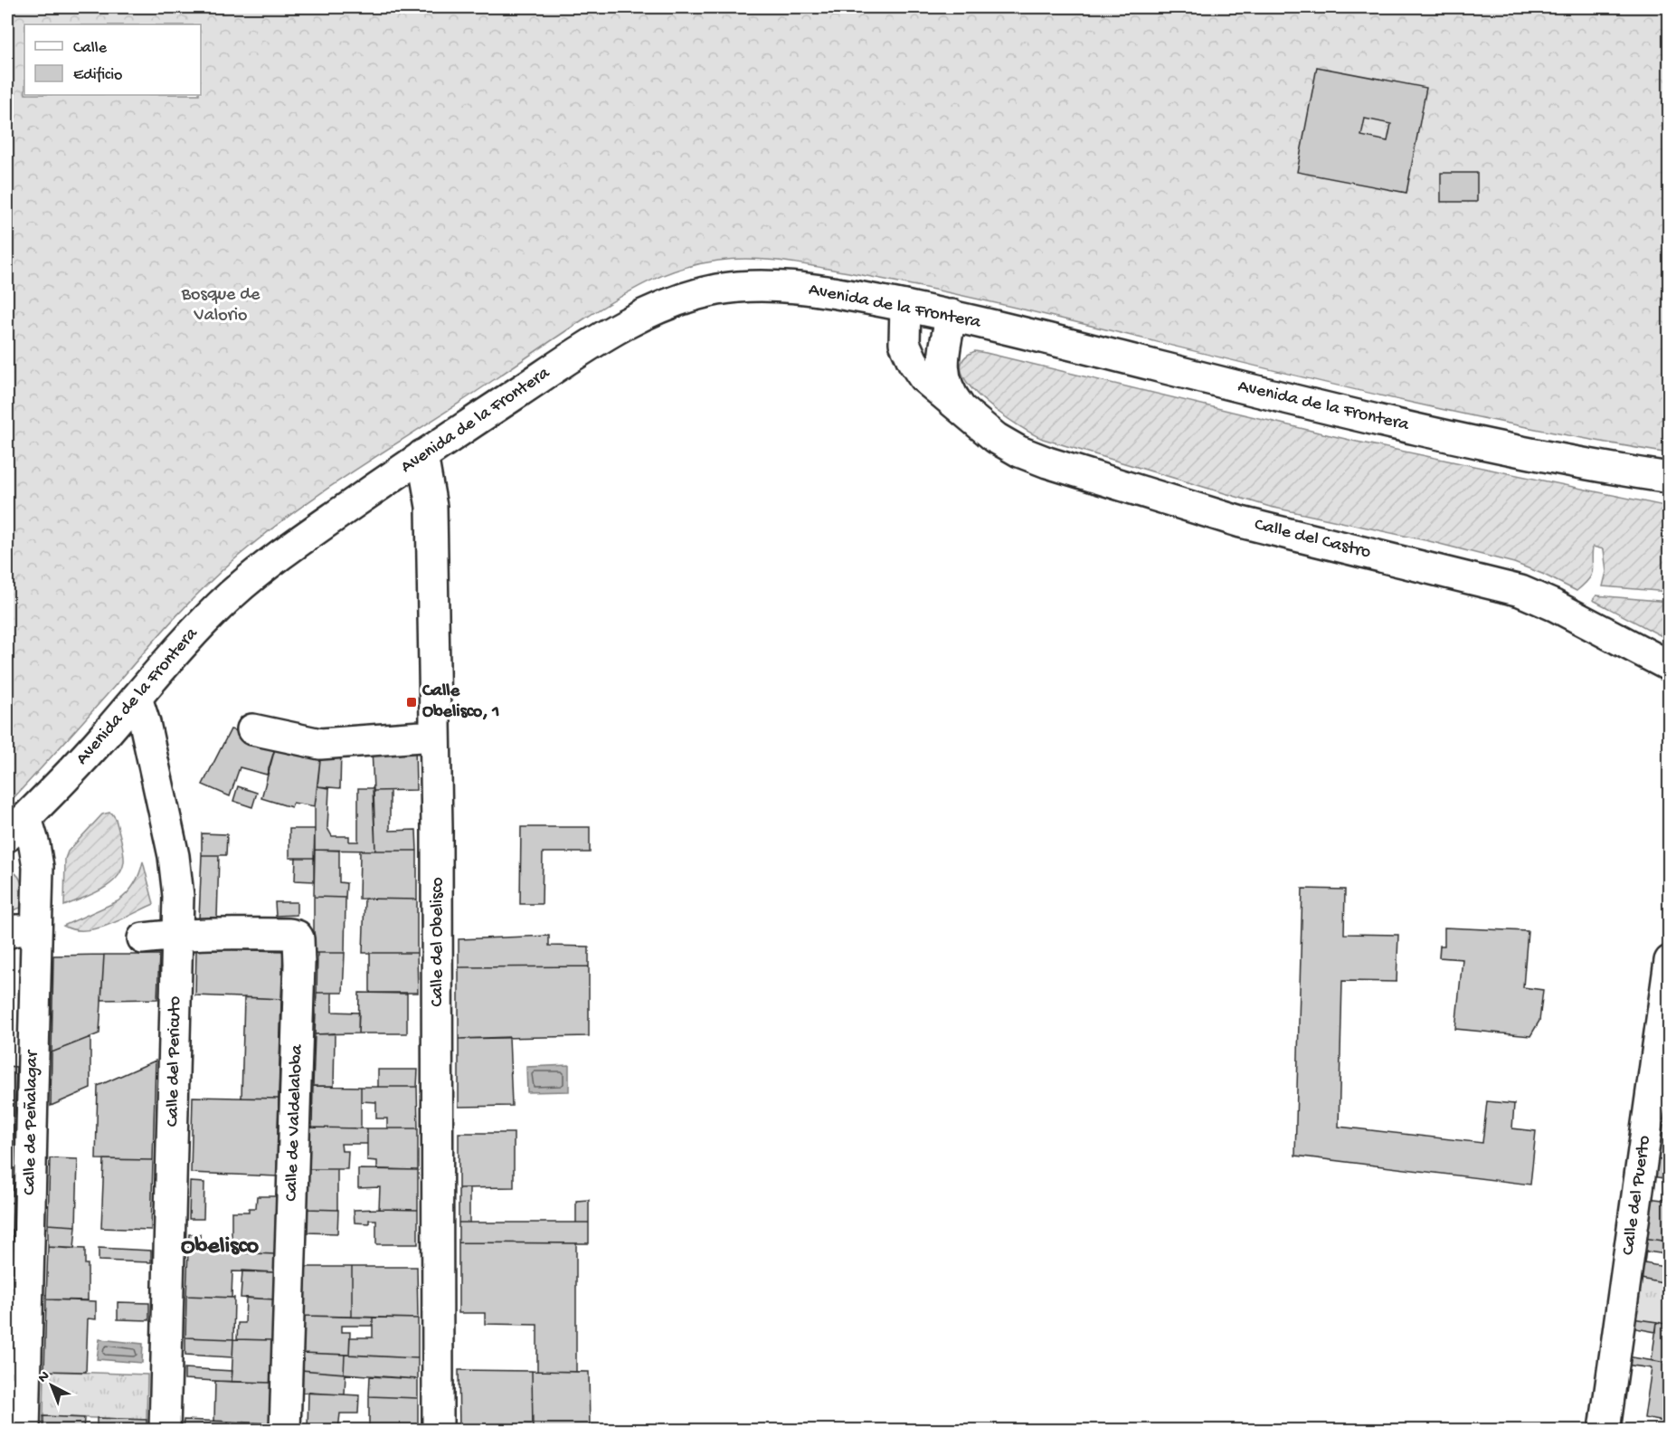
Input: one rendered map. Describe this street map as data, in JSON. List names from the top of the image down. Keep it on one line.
{"streets":{"main road":["Avenida de la Frontera","Calle del Castro","Calle del Obelisco","Calle del Pericuto","Calle de Peñalagar","Calle de Valdelaloba","Calle del Puerto"]},"crossings":[["Avenida de la Frontera","Calle del Castro"],["Avenida de la Frontera","Calle del Obelisco"],["Avenida de la Frontera","Calle del Pericuto"],["Avenida de la Frontera","Calle de Peñalagar"],["Calle del Pericuto","Calle de Valdelaloba"]],"districts":["Obelisco"],"parks":["Bosque de Valorio"],"places":{"transit":["Calle Obelisco, 1"]},"legend":["Calle","Edificio"],"north":"top left"}
